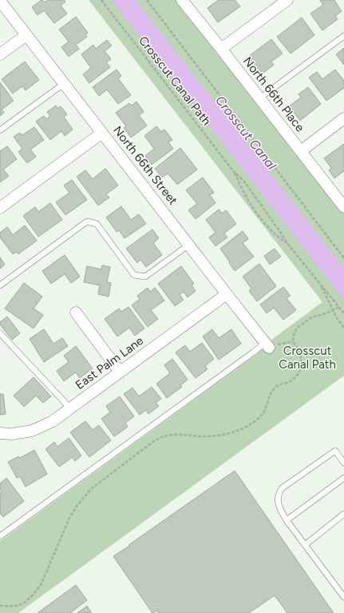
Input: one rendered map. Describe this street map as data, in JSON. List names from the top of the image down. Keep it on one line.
{"streets":{"street":["North 66th Place","North 66th Street","East Palm Lane"],"path":["Crosscut Canal Path"]},"crossings":[["North 66th Street","East Palm Lane"]],"water":["Crosscut Canal"],"parks":["Crosscut Canal Path"]}
